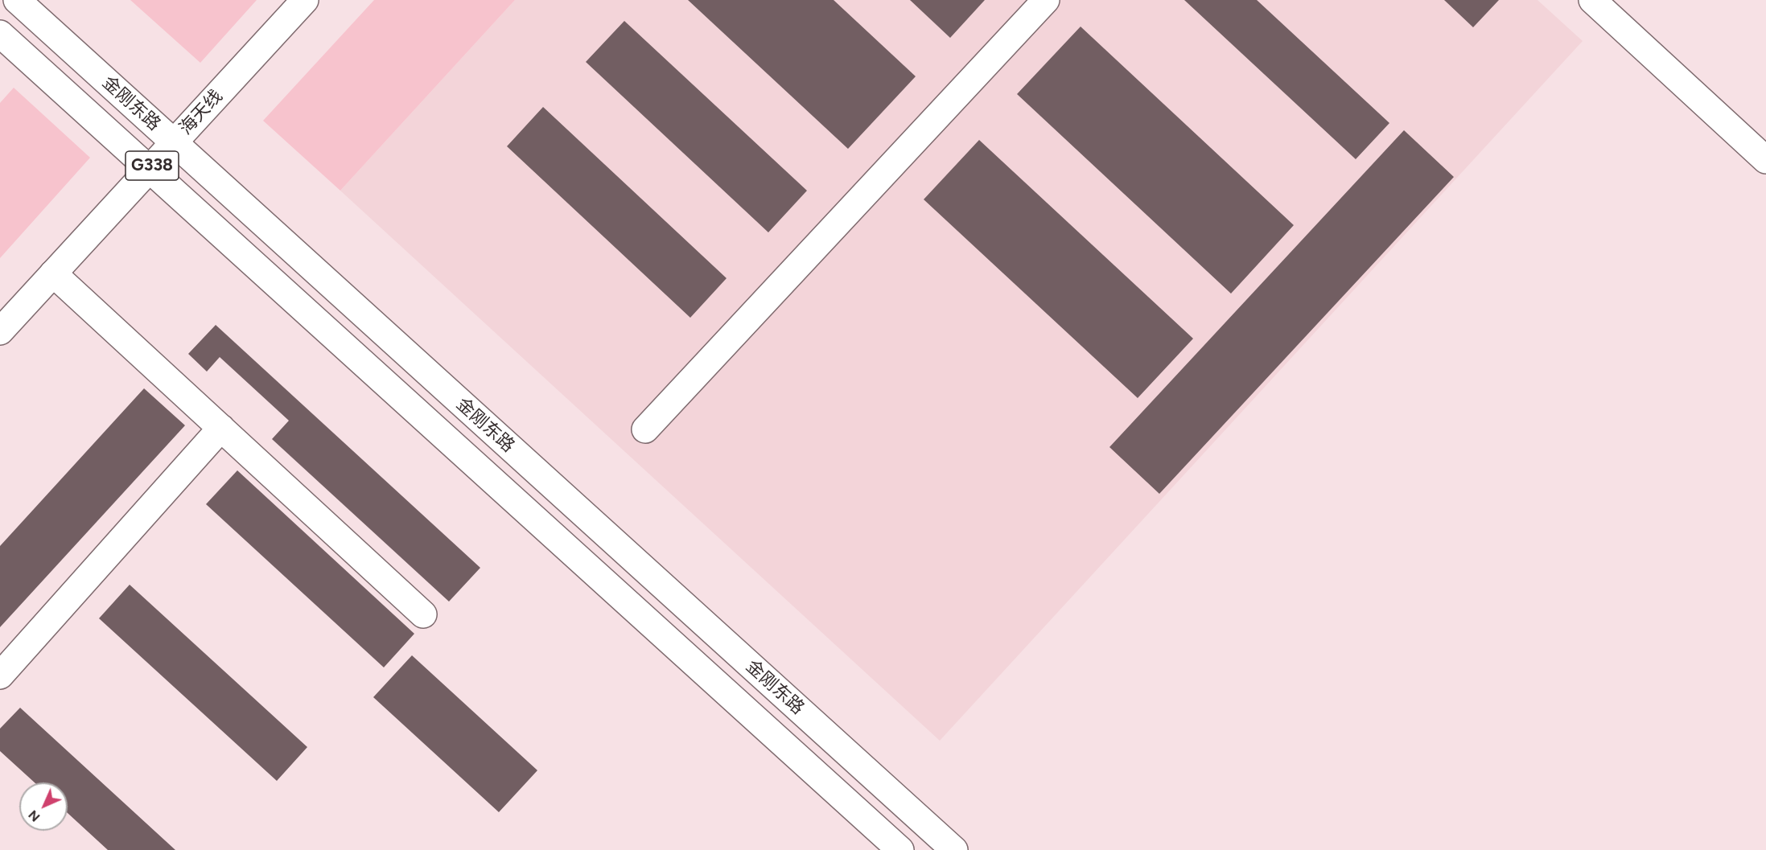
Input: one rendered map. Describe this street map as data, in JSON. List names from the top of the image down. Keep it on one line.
{"streets":{"main road":["金刚东路","海天线","G338"]},"crossings":[["金刚东路","海天线"]],"north":"bottom left"}
